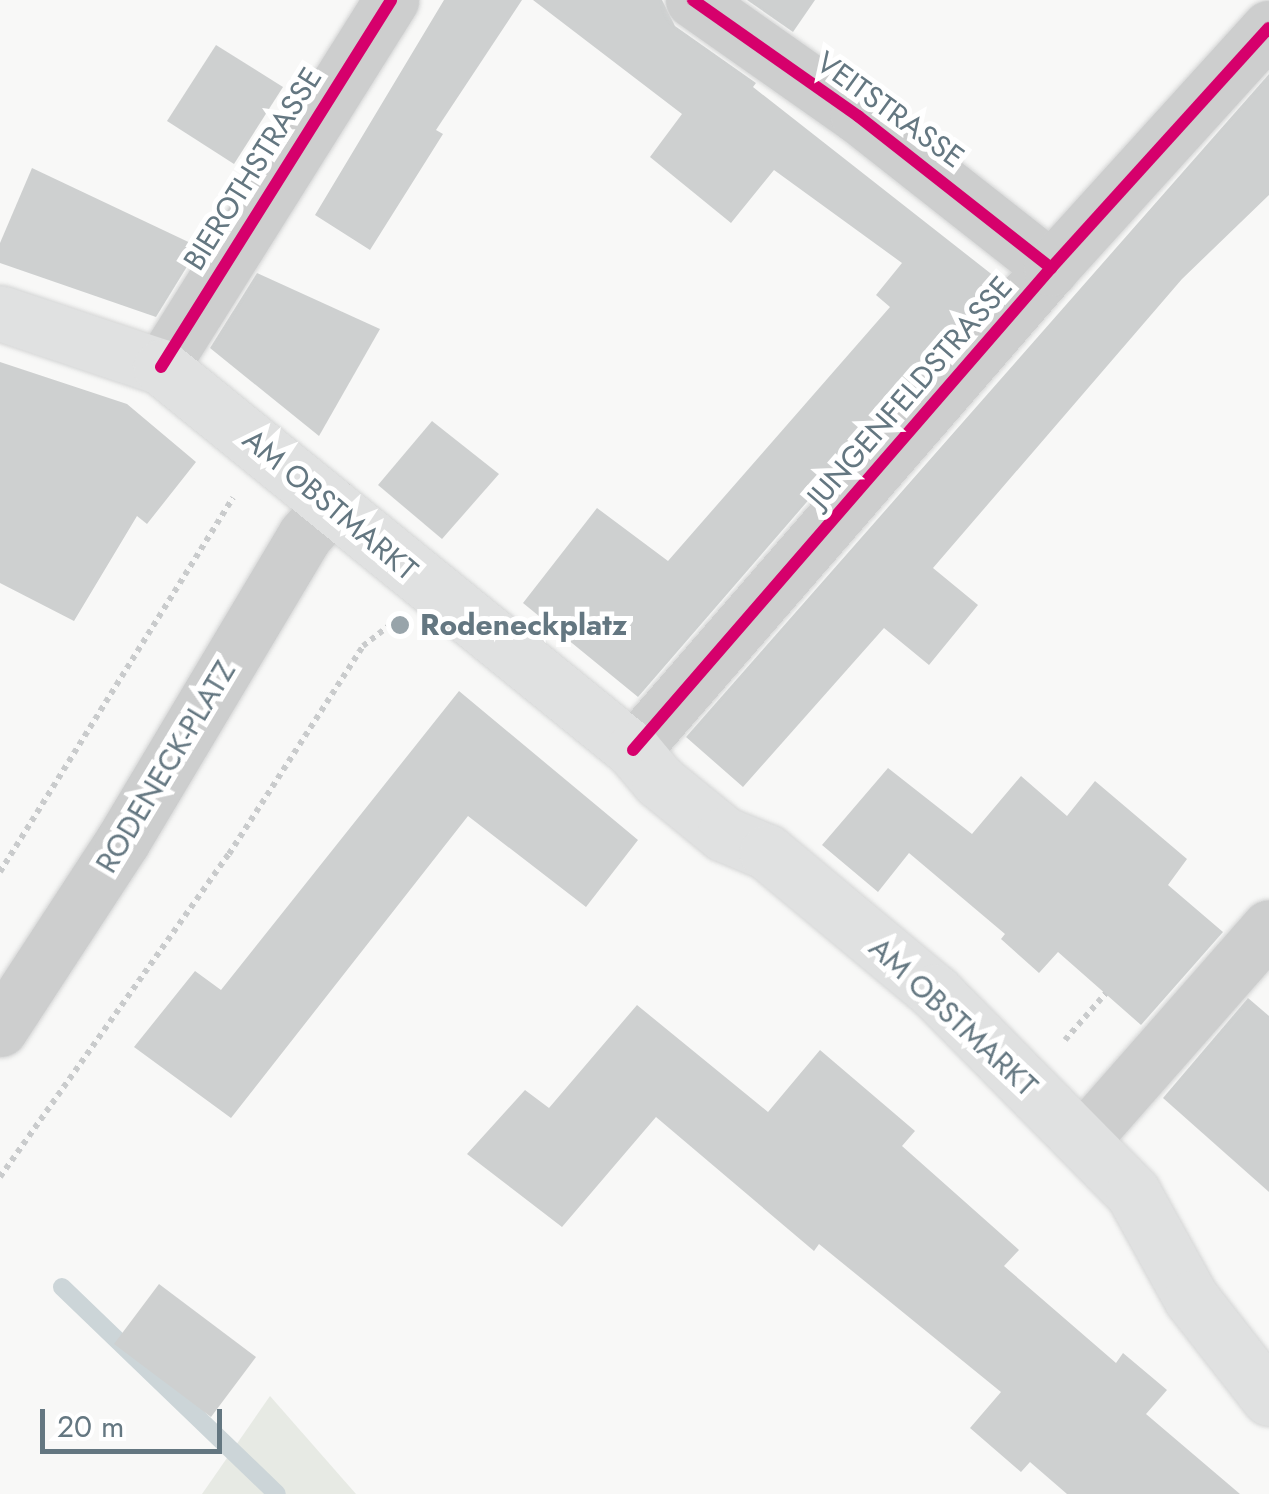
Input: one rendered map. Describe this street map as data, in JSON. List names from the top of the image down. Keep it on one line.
{"streets":{"main road":["AM OBSTMARKT"],"street":["VEITSTRASSE","BIEROTHSTRASSE","JUNGENFELDSTRASSE","RODENECK-PLATZ"]},"crossings":[["VEITSTRASSE","JUNGENFELDSTRASSE"],["BIEROTHSTRASSE","AM OBSTMARKT"],["JUNGENFELDSTRASSE","AM OBSTMARKT"],["AM OBSTMARKT","RODENECK-PLATZ"]],"places":["Rodeneckplatz"],"scale_bar":"20 m"}
